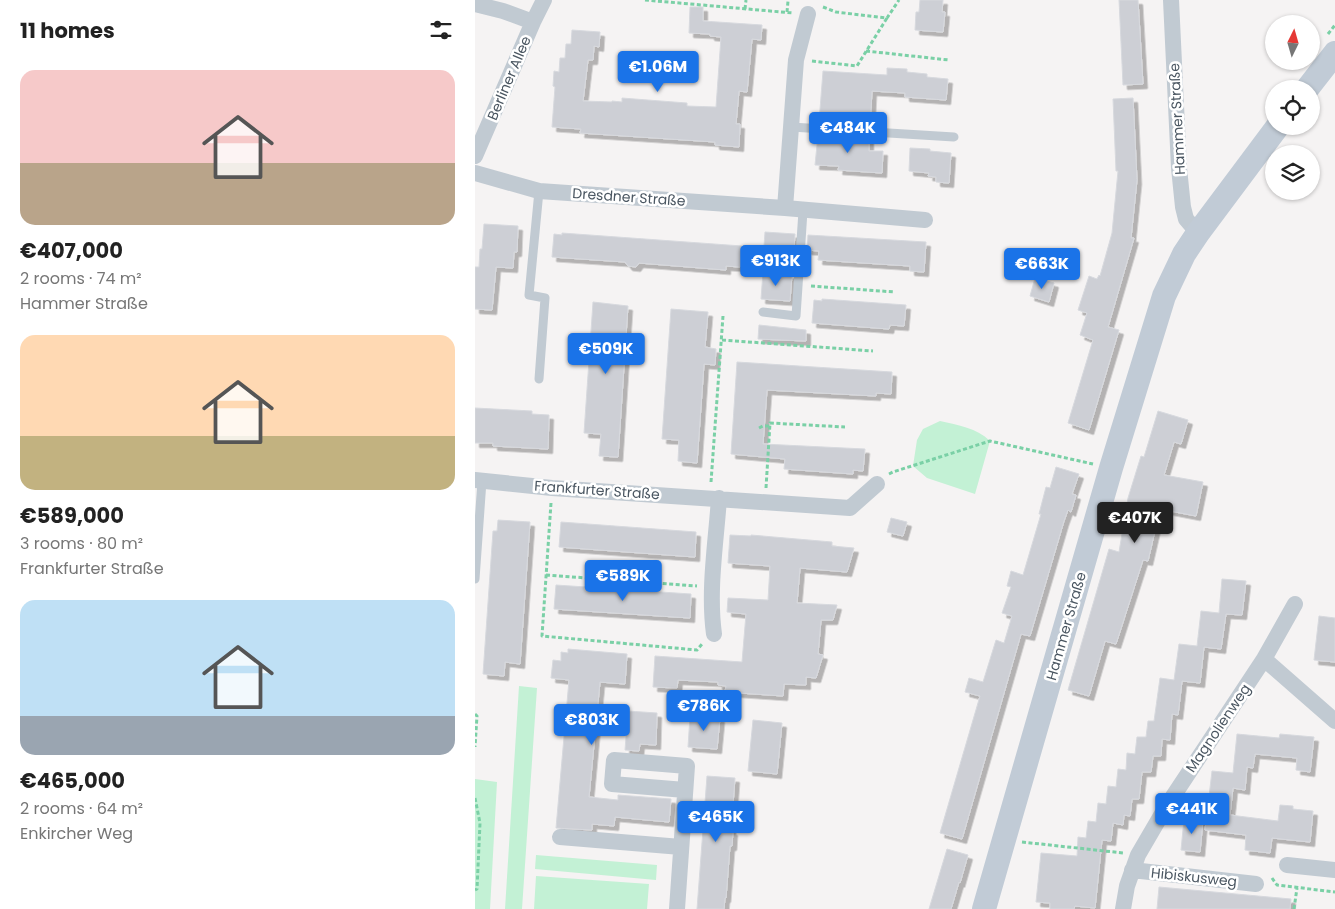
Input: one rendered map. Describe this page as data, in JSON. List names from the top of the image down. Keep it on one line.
{"streets":{"main road":["Hammer Straße"],"street":["Berliner Allee","Dresdner Straße","Frankfurter Straße","Magnolienweg","Hibiskusweg"]},"crossings":[["Magnolienweg","Hibiskusweg"]],"north":"top","page":{"heading":"11 homes","price":["€1.06M","€484K","€913K","€663K","€509K","€407K","€589K","€786K","€803K","€441K","€465K"],"list":[{"name":"€407,000","note":"2 rooms · 74 m² · Hammer Straße"},{"name":"€589,000","note":"3 rooms · 80 m² · Frankfurter Straße"},{"name":"€465,000","note":"2 rooms · 64 m² · Enkircher Weg"}]}}
